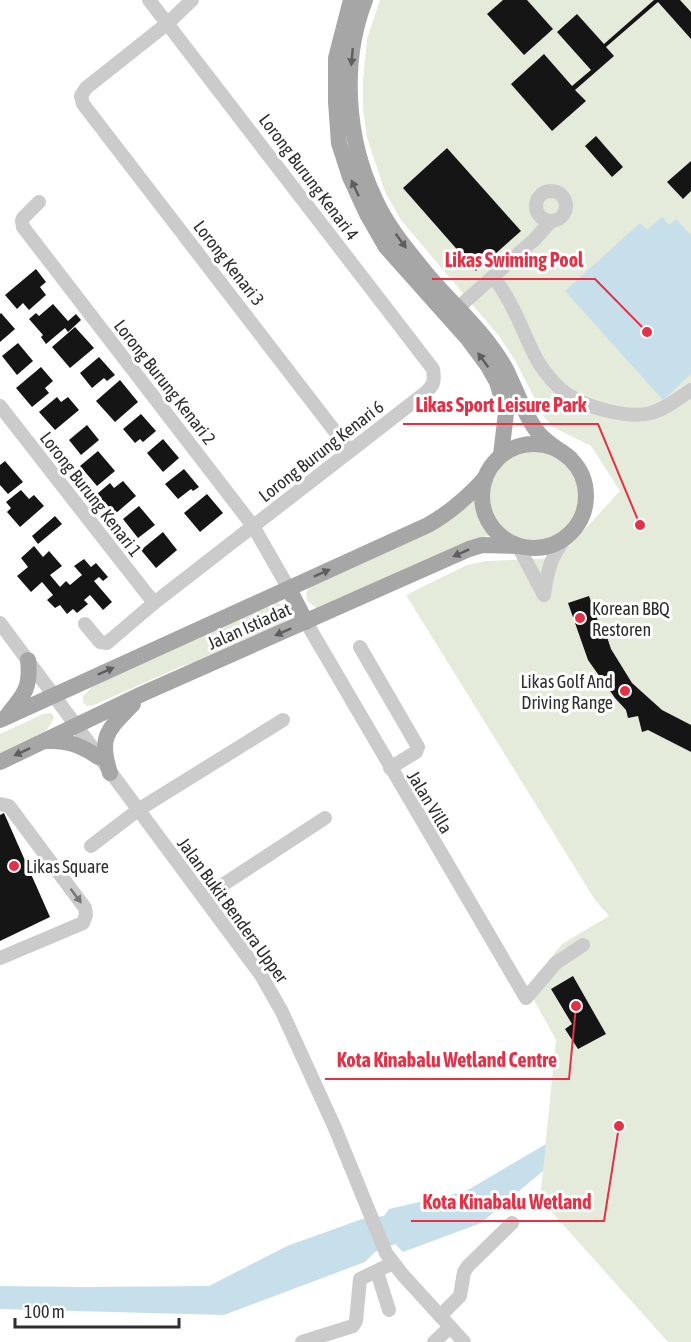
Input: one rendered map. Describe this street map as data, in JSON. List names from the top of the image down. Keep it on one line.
{"streets":{"main road":["Jalan Istiadat"],"street":["Lorong Burung Kenari 4","Lorong Kenari 3","Lorong Burung Kenari 2","Lorong Burung Kenari 6","Lorong Burung Kenari 1","Jalan Villa","Jalan Bukit Bendera Upper"]},"crossings":[["Lorong Burung Kenari 4","Lorong Kenari 3"],["Lorong Burung Kenari 4","Lorong Burung Kenari 6"],["Lorong Kenari 3","Lorong Burung Kenari 6"],["Lorong Burung Kenari 2","Lorong Burung Kenari 6"],["Lorong Burung Kenari 2","Jalan Istiadat"],["Lorong Burung Kenari 6","Lorong Burung Kenari 1"],["Jalan Istiadat","Jalan Villa"],["Jalan Istiadat","Jalan Bukit Bendera Upper"]],"places":["Likas Swiming Pool","Likas Sport Leisure Park","Korean BBQ Restoren","Likas Golf And Driving Range","Likas Square","Kota Kinabalu Wetland Centre","Kota Kinabalu Wetland"],"scale_bar":"100 m"}
